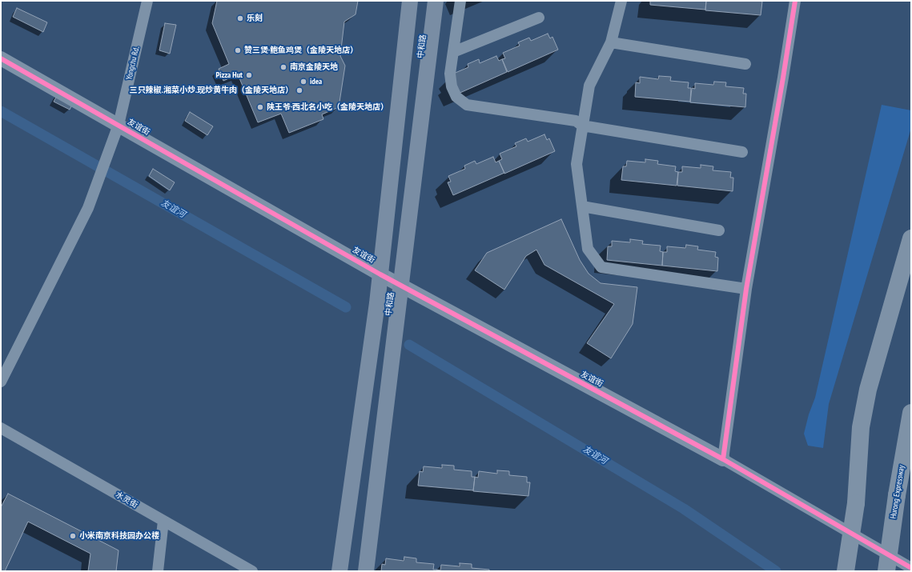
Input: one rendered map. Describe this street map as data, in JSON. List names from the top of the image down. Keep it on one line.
{"streets":{"highway":["Hurong Expressway"],"main road":["中和路"],"street":["Yongchu Rd.","友谊街","水灵街"]},"crossings":[["中和路","友谊街"],["Yongchu Rd.","友谊街"]],"water":["友谊河"],"places":["乐刻","赞三煲·鲍鱼鸡煲（金陵天地店）","南京金陵天地","Pizza Hut","idea","三只辣椒.湘菜小炒.现炒黄牛肉（金陵天地店）","陕王爷·西北名小吃（金陵天地店）","小米南京科技园办公楼"]}
